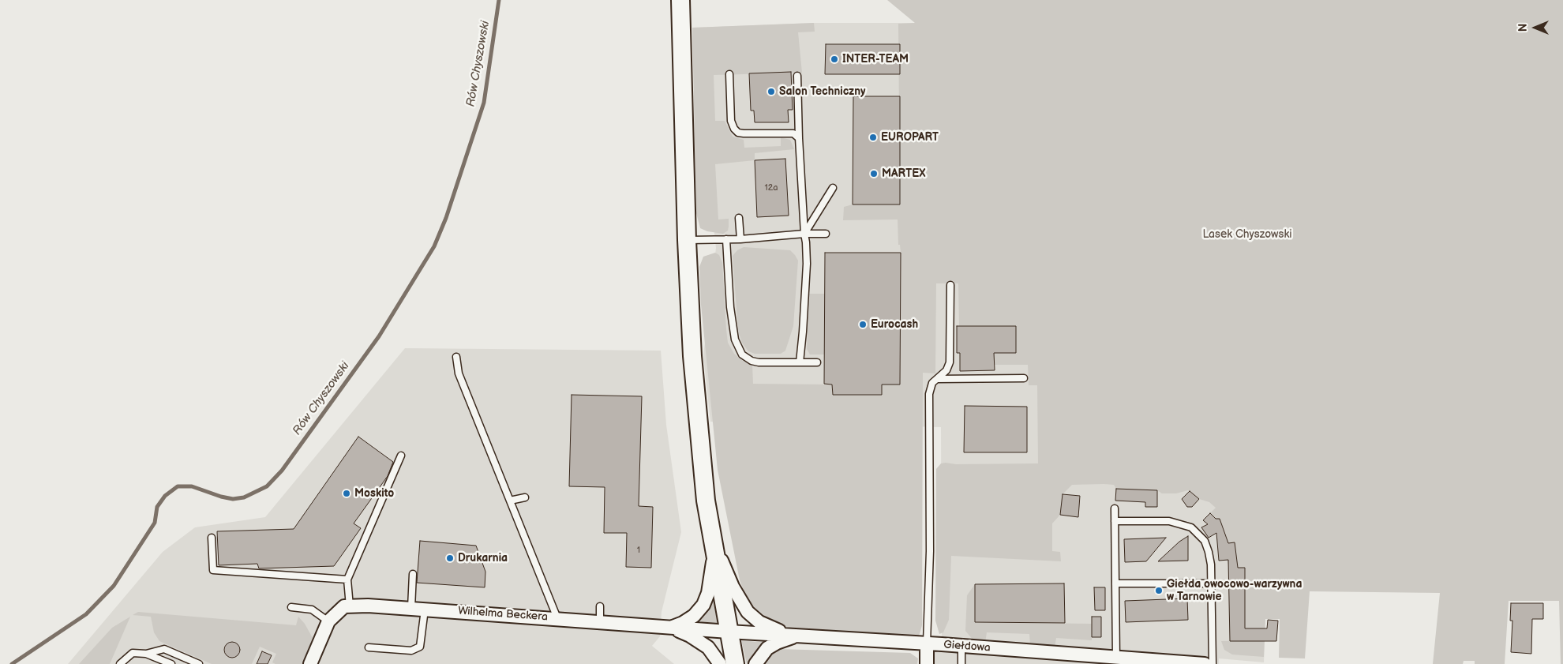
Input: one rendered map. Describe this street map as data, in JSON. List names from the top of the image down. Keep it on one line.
{"streets":{"street":["Wilhelma Beckera","Giełdowa"]},"crossings":[["Wilhelma Beckera","Giełdowa"]],"water":["Rów Chyszowski"],"parks":["Lasek Chyszowski"],"places":["INTER-TEAM","Salon Techniczny","EUROPART","MARTEX","Eurocash","Moskito","Drukarnia","Giełda owocowo-warzywna w Tarnowie"],"house_numbers":["12a","1"],"north":"left"}
